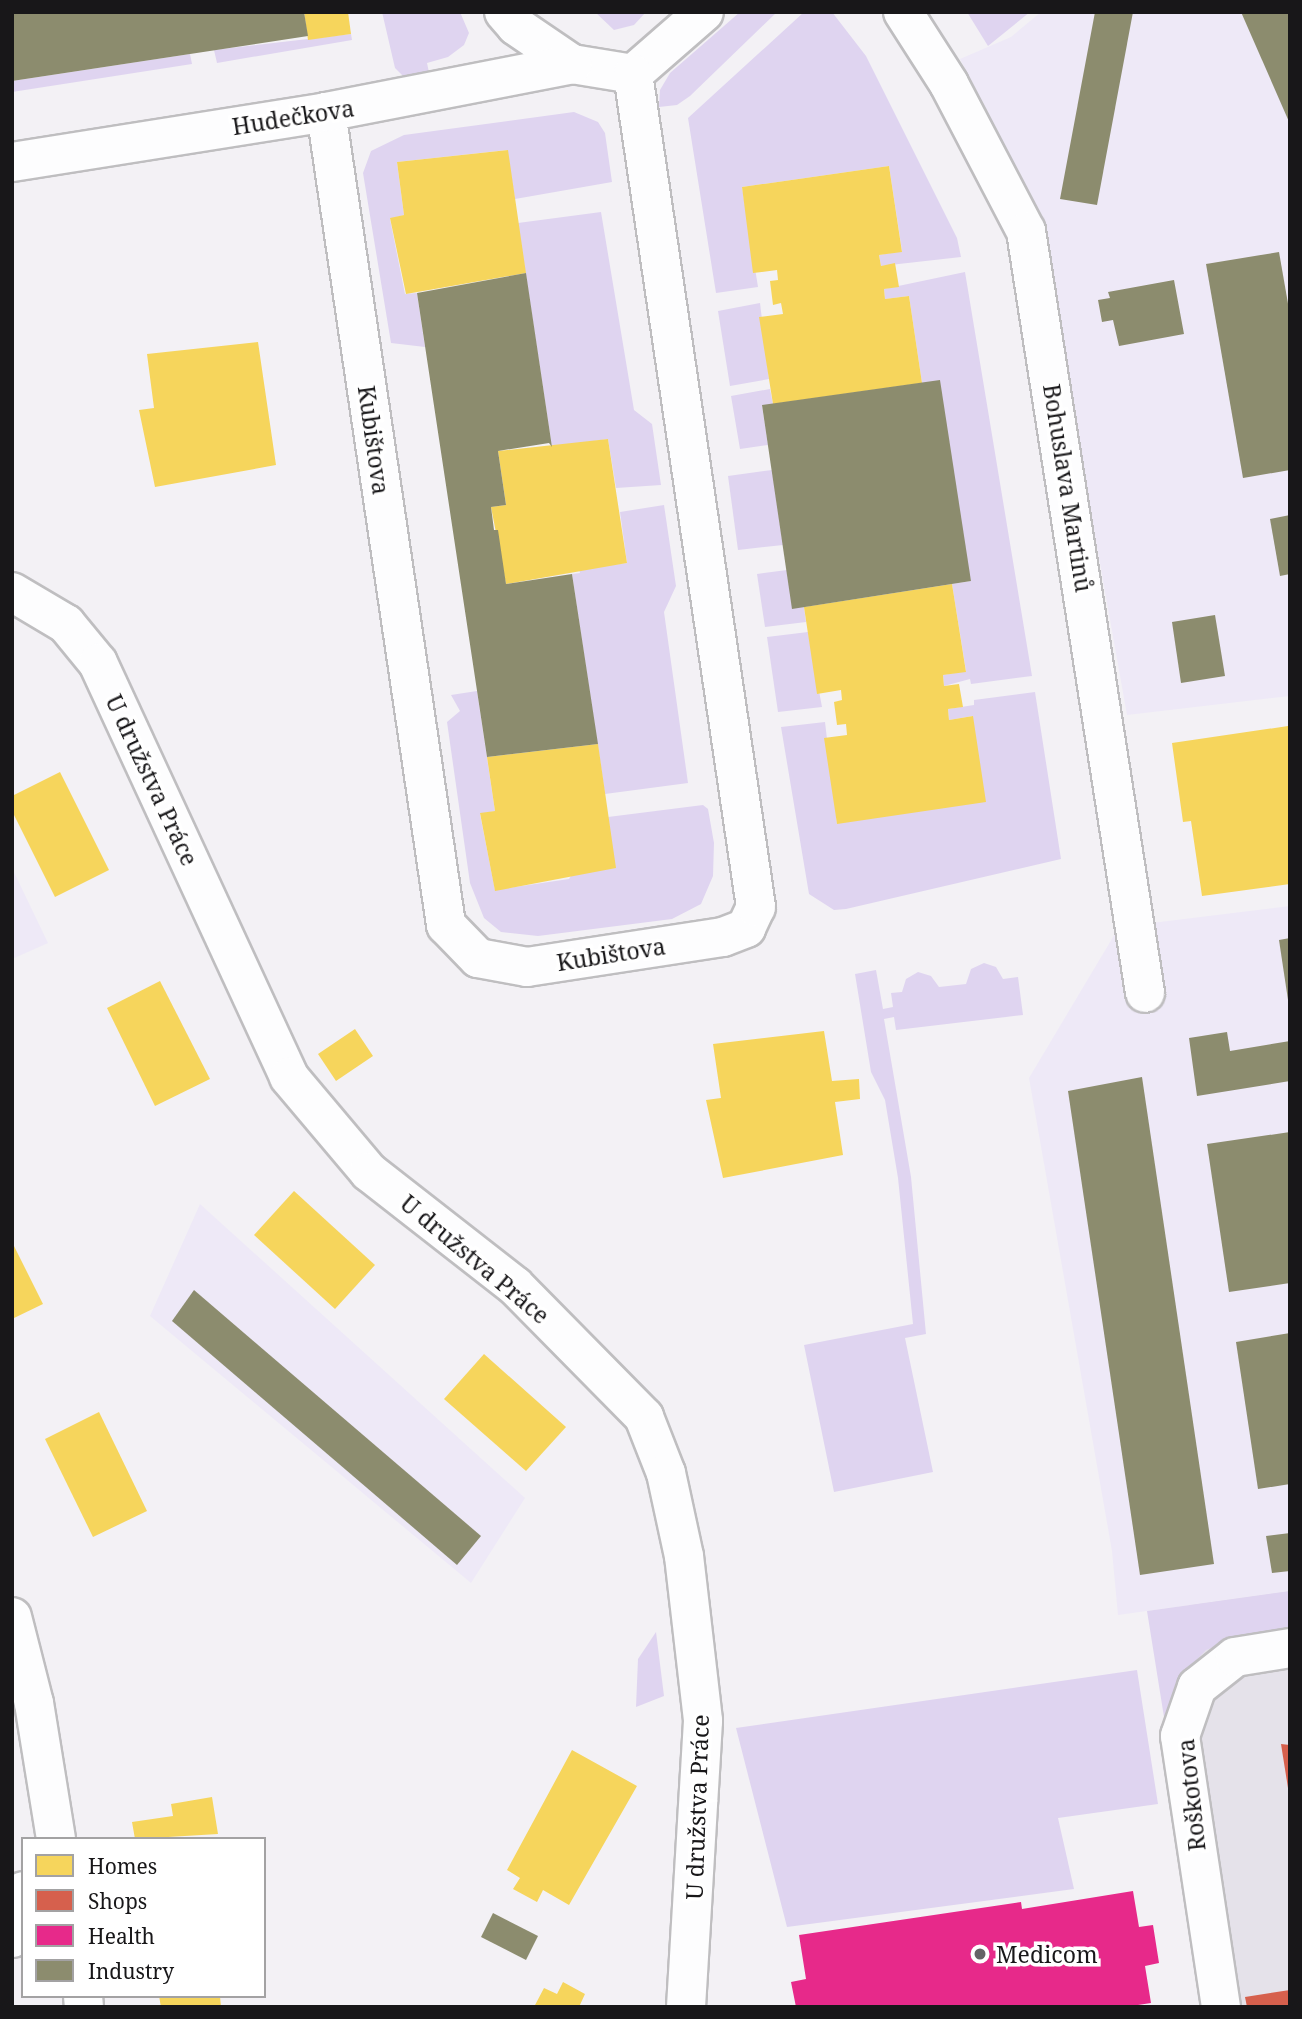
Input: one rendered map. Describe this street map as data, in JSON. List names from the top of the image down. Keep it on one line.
{"streets":{"street":["Hudečkova","Kubištova","Bohuslava Martinů","U družstva Práce","Roškotova"]},"crossings":[["Hudečkova","Kubištova"]],"places":["Medicom"],"legend":["Homes","Shops","Health","Industry"]}
